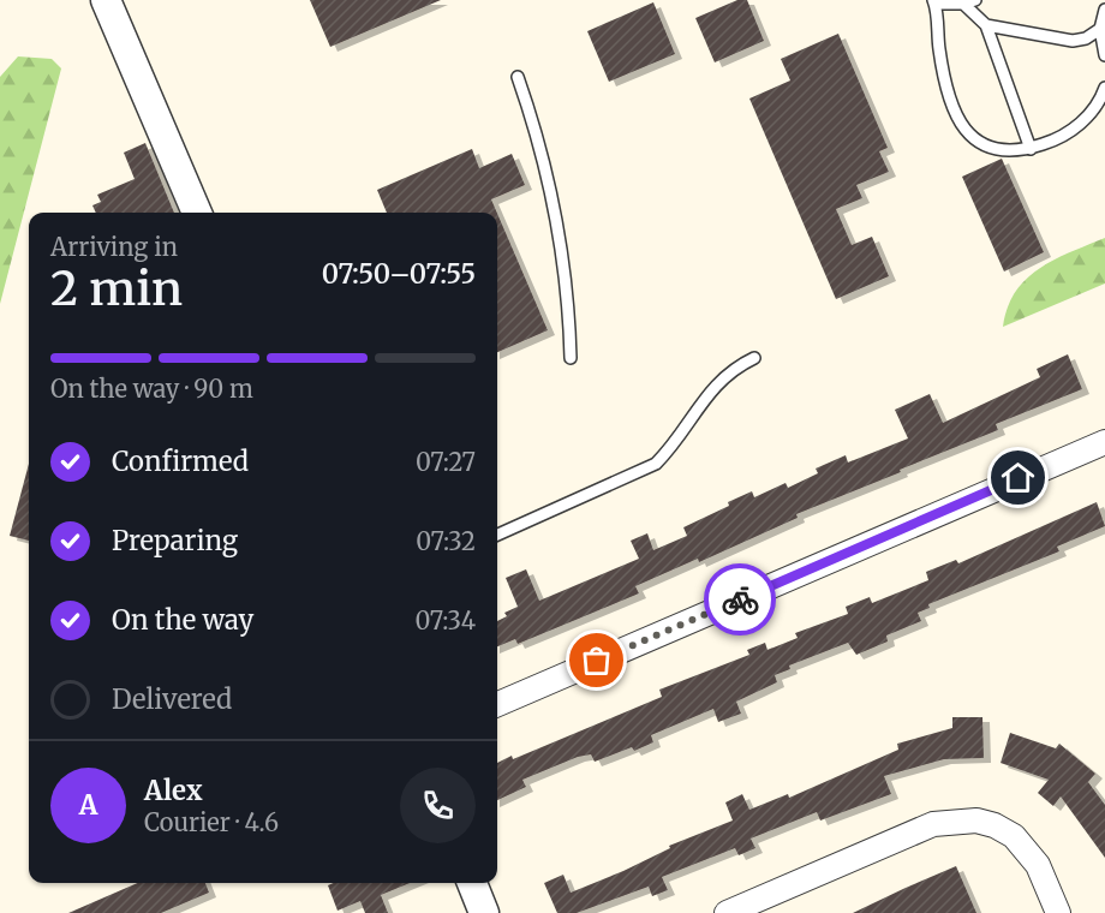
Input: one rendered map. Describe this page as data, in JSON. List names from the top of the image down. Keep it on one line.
{"page":{"heading":["2 min","Arriving in","07:50–07:55"],"panel":["Alex","Courier · 4.6"],"bar":"On the way · 90 m","list":[["Confirmed","07:27"],["Preparing","07:32"],["On the way","07:34"],"Delivered"],"round":"A"}}
